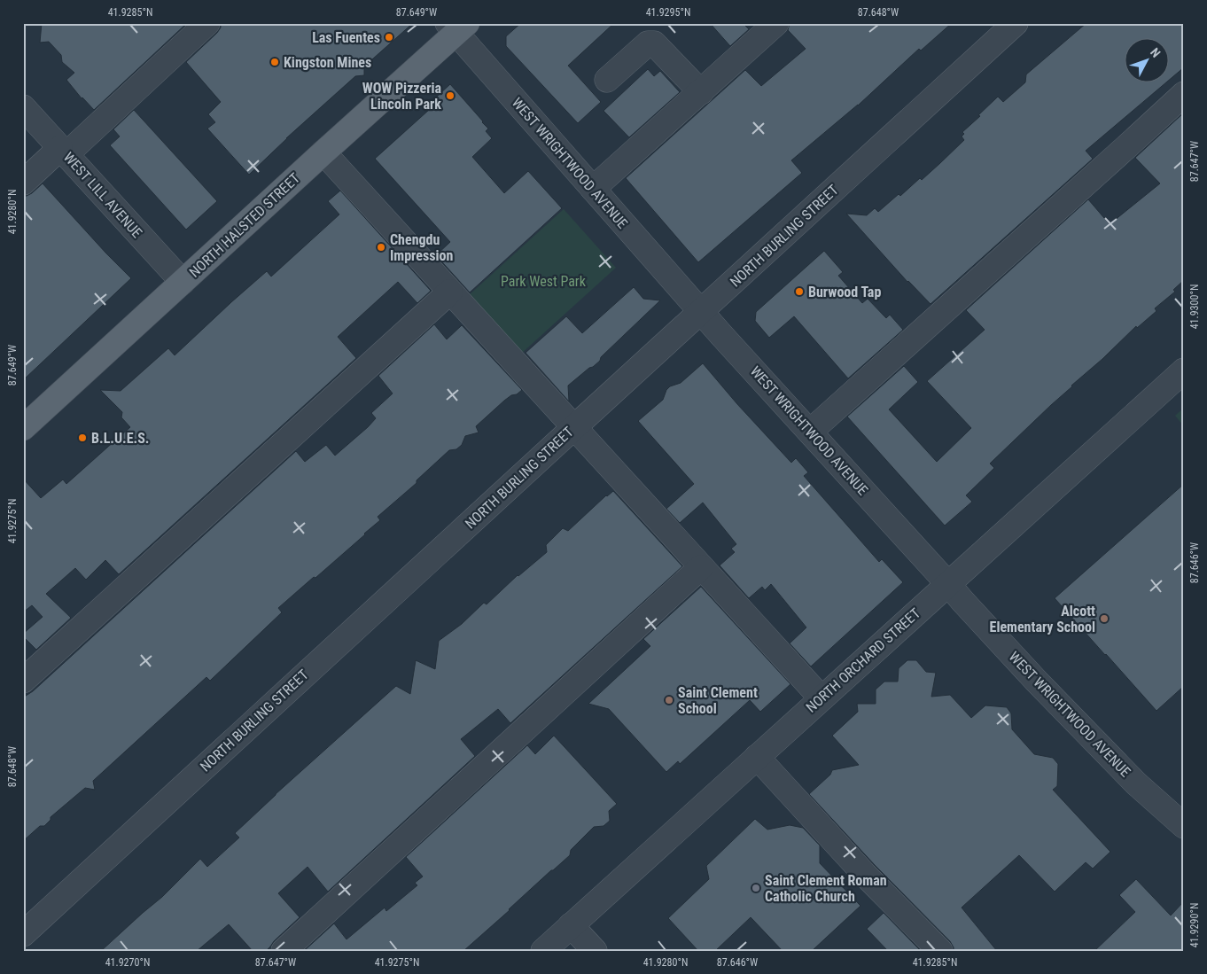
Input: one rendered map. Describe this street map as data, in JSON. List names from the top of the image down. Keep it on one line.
{"streets":{"main road":["NORTH HALSTED STREET"],"street":["WEST WRIGHTWOOD AVENUE","WEST LILL AVENUE","NORTH BURLING STREET","NORTH ORCHARD STREET"]},"crossings":[["WEST WRIGHTWOOD AVENUE","NORTH HALSTED STREET"],["WEST WRIGHTWOOD AVENUE","NORTH BURLING STREET"],["WEST WRIGHTWOOD AVENUE","NORTH ORCHARD STREET"],["WEST LILL AVENUE","NORTH HALSTED STREET"]],"parks":["Park West Park"],"places":["Las Fuentes","Kingston Mines","WOW Pizzeria Lincoln Park","Chengdu Impression","Burwood Tap","B.L.U.E.S.","Alcott Elementary School","Saint Clement School","Saint Clement Roman Catholic Church"],"north":"top right","coordinates":["41.9285°N","87.649°W","41.9295°N","87.648°W","87.647°W","41.9280°N","41.9300°N","41.9275°N","87.646°W","41.9290°N","41.9270°N"]}
